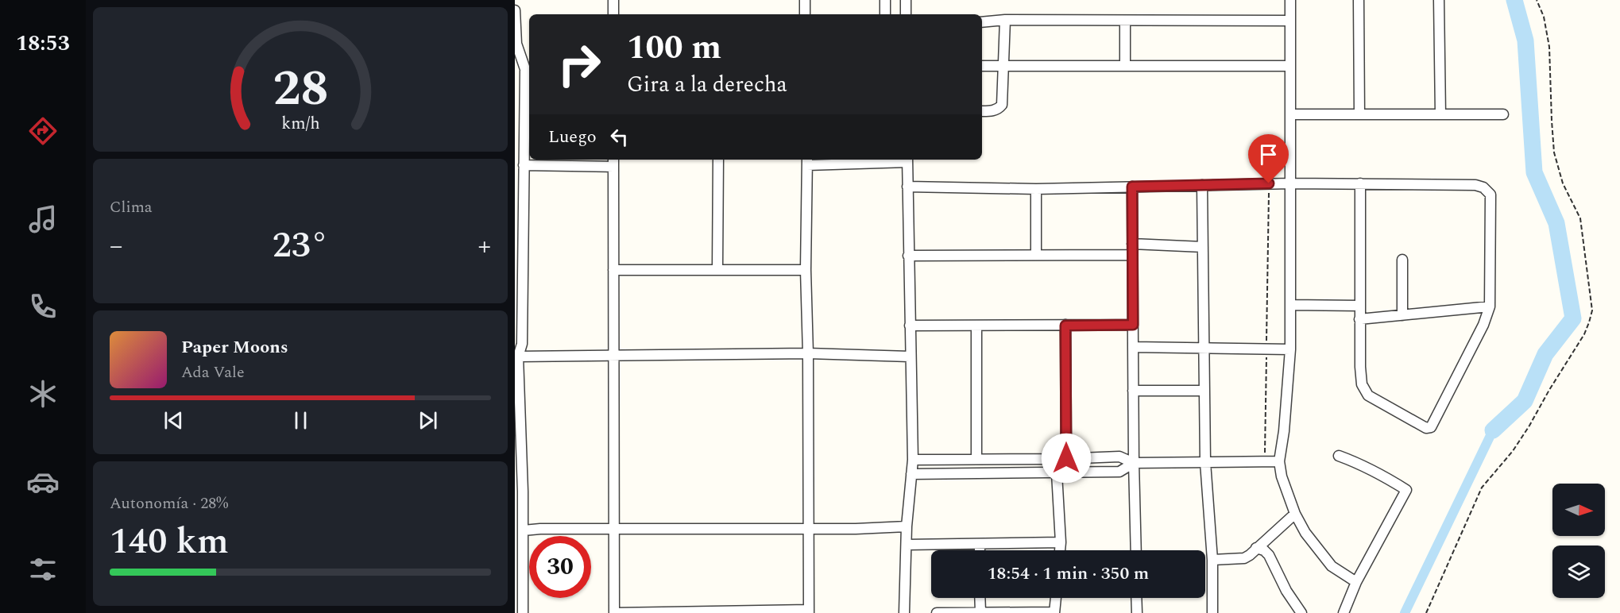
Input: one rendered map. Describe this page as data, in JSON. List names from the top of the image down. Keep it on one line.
{"north":"right","page":{"tabs":"18:53","turn":["100 m","Gira a la derecha"],"then":"Luego","tile":["Clima",["Autonomía · 28%","140 km"]],"heat":["−","23°","+"],"song":["Paper Moons","Ada Vale"],"limit":"30","trip":"18:54 · 1 min · 350 m","gauge":["28","km/h"]}}
